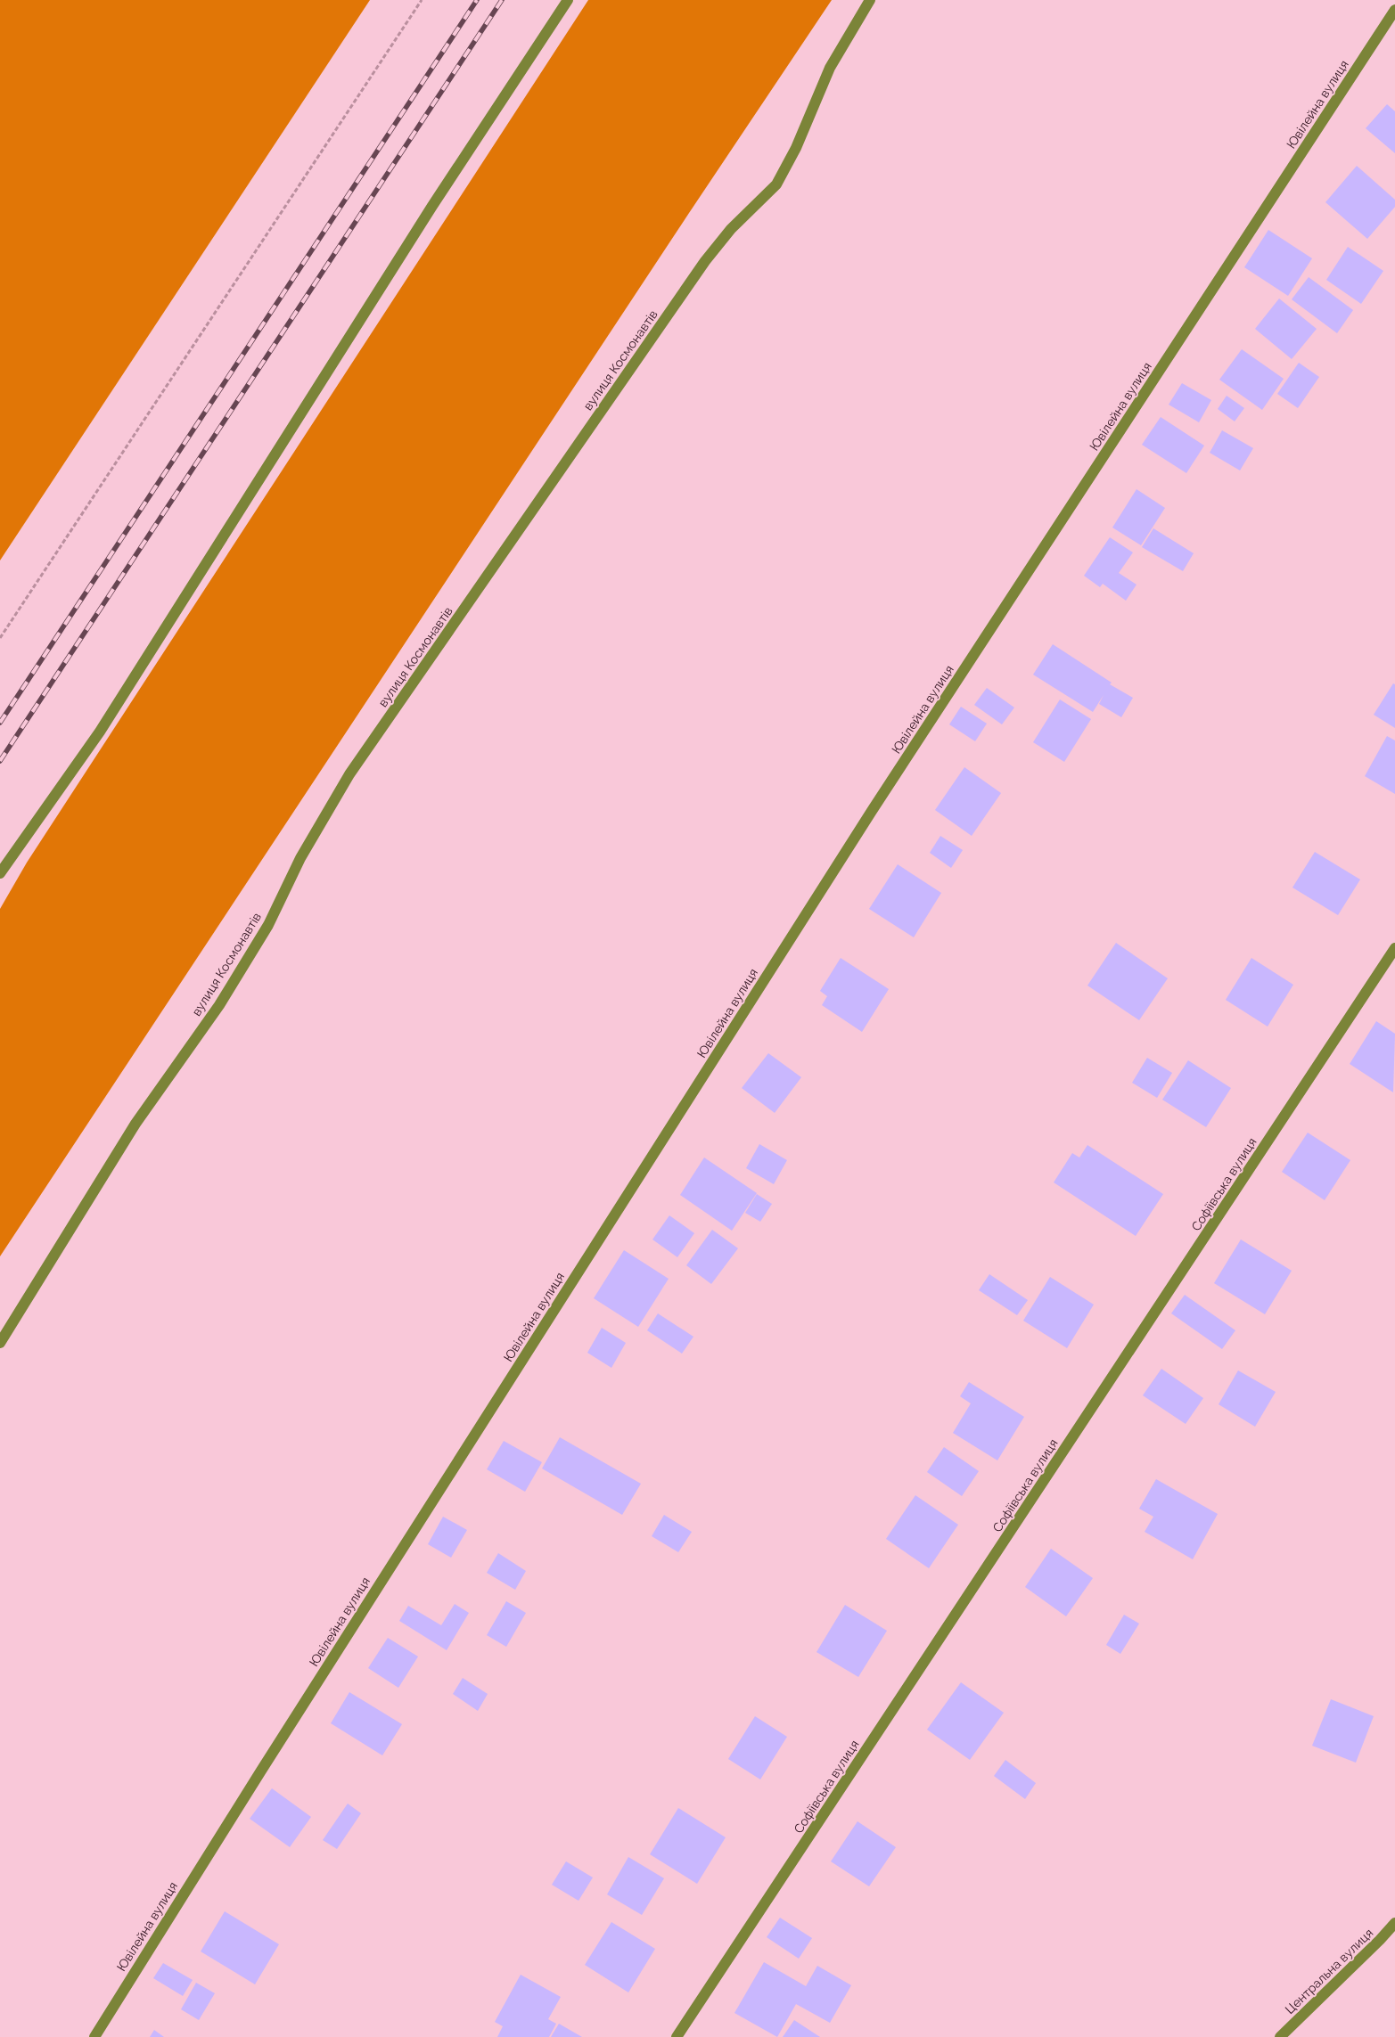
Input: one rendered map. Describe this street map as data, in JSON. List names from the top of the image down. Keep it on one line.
{"streets":{"street":["Ювілейна вулиця","вулиця Космонавтів","Софіївська вулиця","Центральна вулиця"]}}
